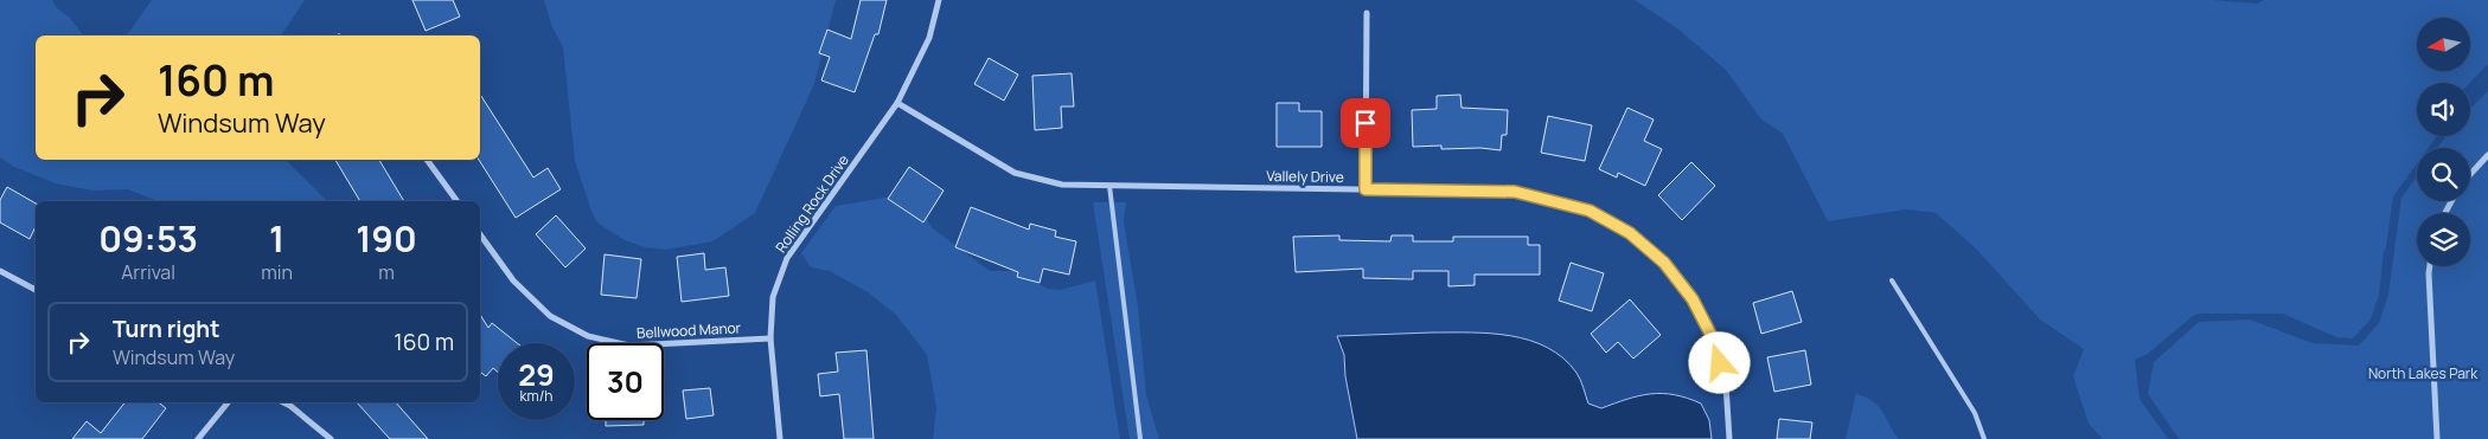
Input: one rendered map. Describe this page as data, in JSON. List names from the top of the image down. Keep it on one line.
{"streets":{"street":["Vallely Drive","Rolling Rock Drive","Bellwood Manor"]},"crossings":[["Vallely Drive","Rolling Rock Drive"],["Rolling Rock Drive","Bellwood Manor"]],"parks":["North Lakes Park"],"north":"left","page":{"turn":["160 m","Windsum Way"],"eta":["09:53","Arrival","1","min","190","m"],"list":[{"name":"Turn right","note":"Windsum Way","value":"160 m"}],"speed":"29 km/h","limit":"30"}}
